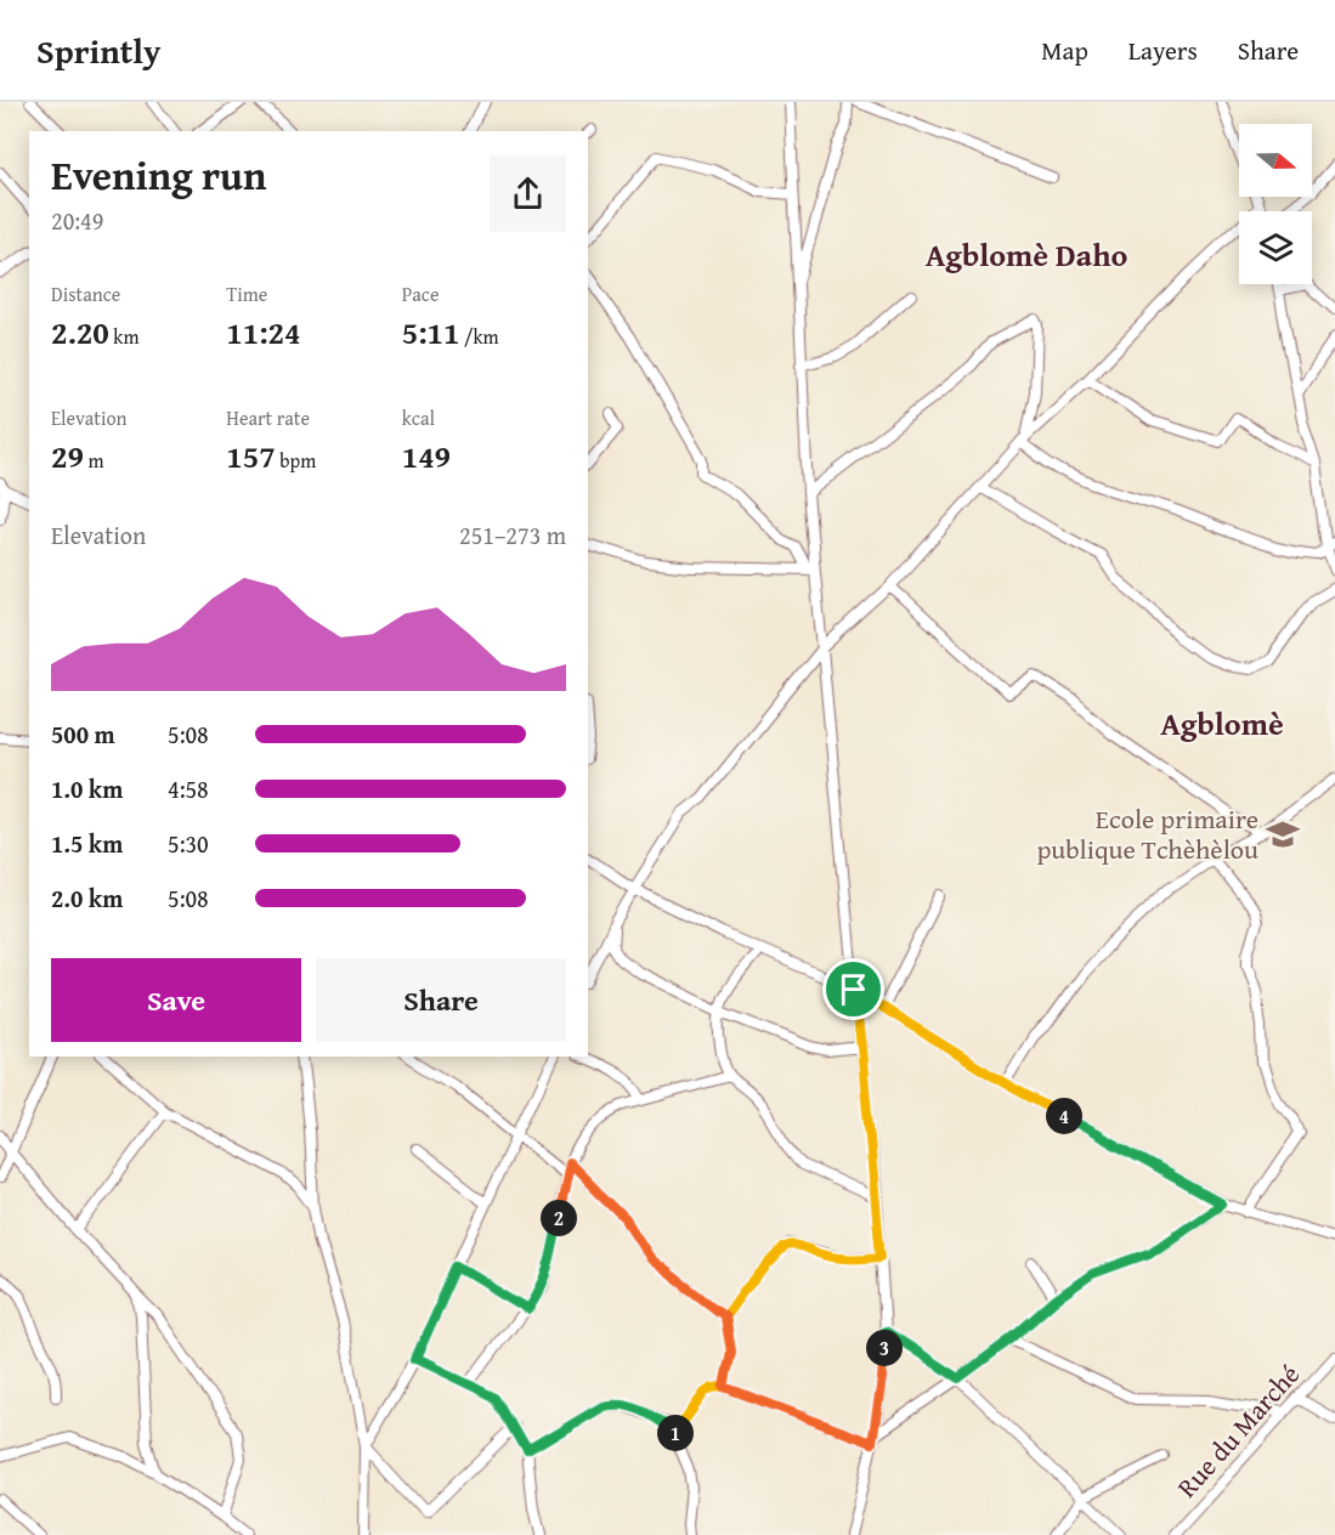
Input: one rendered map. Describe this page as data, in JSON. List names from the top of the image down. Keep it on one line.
{"streets":{"street":["Rue du Marché"]},"districts":["Agblomè Daho","Agblomè"],"places":{"school or university":["Ecole primaire publique Tchèhèlou"]},"north":"right","page":{"header":"Sprintly","nav":["Map","Layers","Share"],"heading":["Evening run","20:49"],"stats":[["Distance","2.20 km"],["Time","11:24"],["Pace","5:11 /km"],["Elevation","29 m"],["Heart rate","157 bpm"],["kcal","149"]],"chart":["Elevation","251–273 m"],"list":[{"name":"500 m","note":"5:08"},{"name":"1.0 km","note":"4:58"},{"name":"1.5 km","note":"5:30"},{"name":"2.0 km","note":"5:08"}],"buttons":["Save","Share"],"pins":["4","2","3","1"]}}
